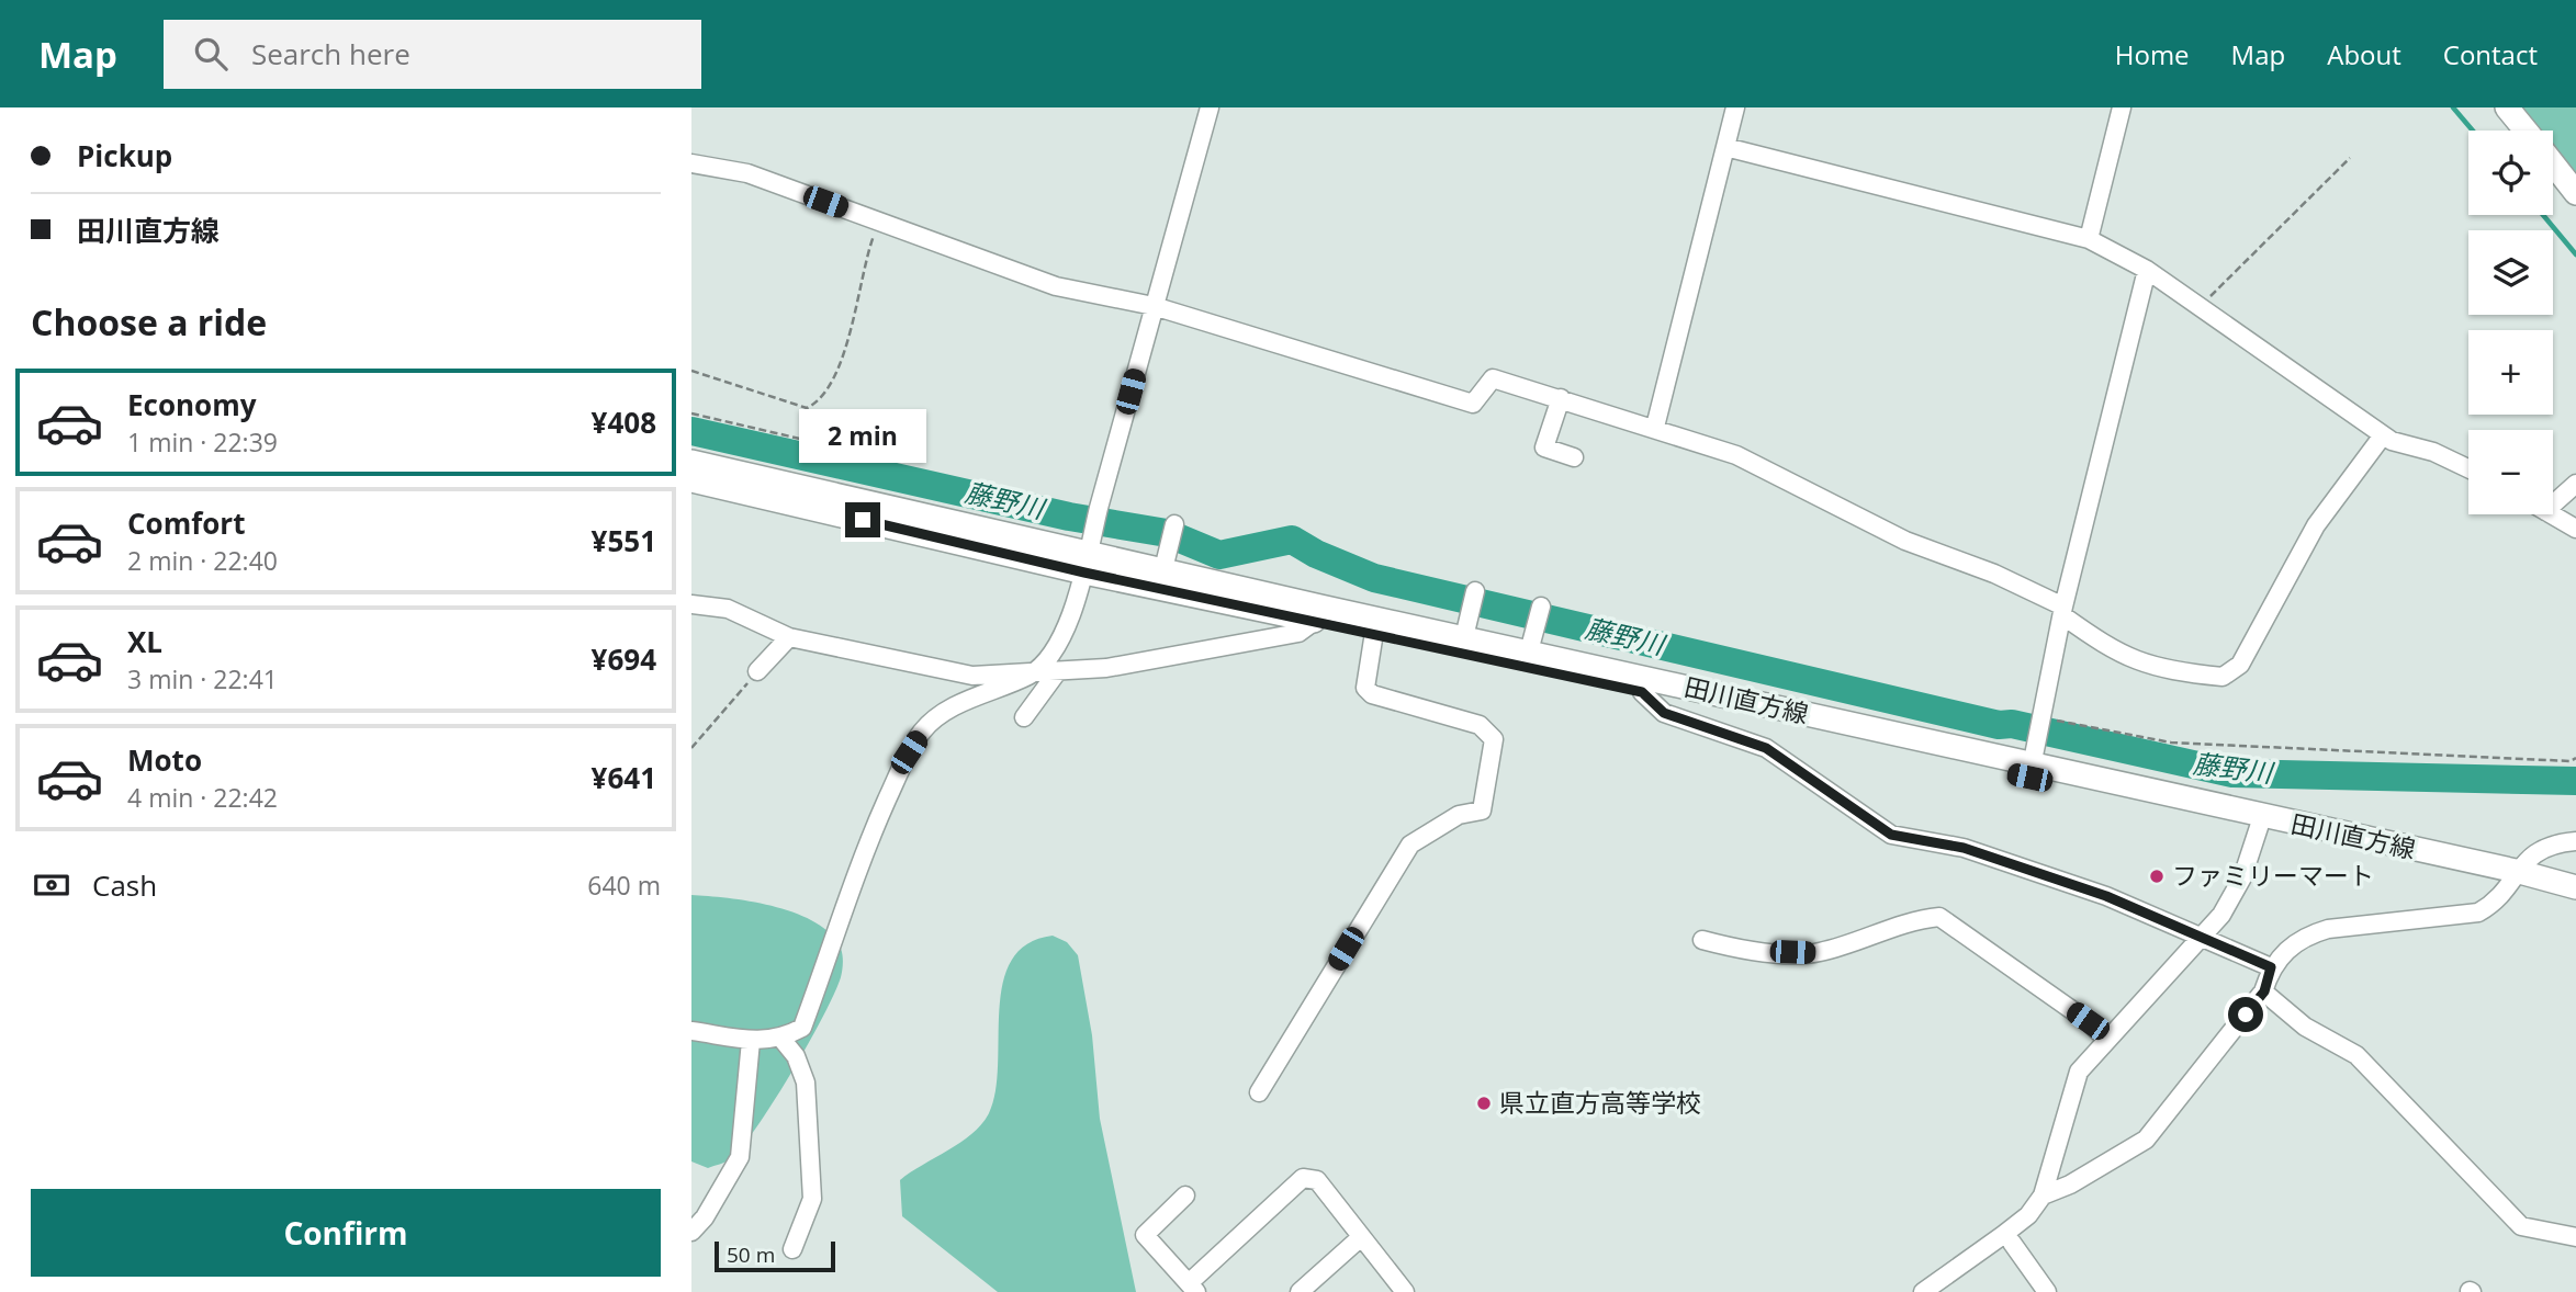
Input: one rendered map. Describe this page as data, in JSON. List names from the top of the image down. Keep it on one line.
{"streets":{"main road":["田川直方線"]},"water":["藤野川"],"places":["ファミリーマート","県立直方高等学校"],"scale_bar":"50 m","page":{"header":"Map","search":"Search here","nav":["Home","Map","About","Contact"],"banner":["Pickup","田川直方線"],"map_buttons":["+","−"],"heading":"Choose a ride","list":[{"name":"Economy","note":"1 min · 22:39","value":"¥408"},{"name":"Comfort","note":"2 min · 22:40","value":"¥551"},{"name":"XL","note":"3 min · 22:41","value":"¥694"},{"name":"Moto","note":"4 min · 22:42","value":"¥641"}],"bubble":"2 min","pay":["Cash","640 m"],"buttons":"Confirm","scale":"50 m"}}
